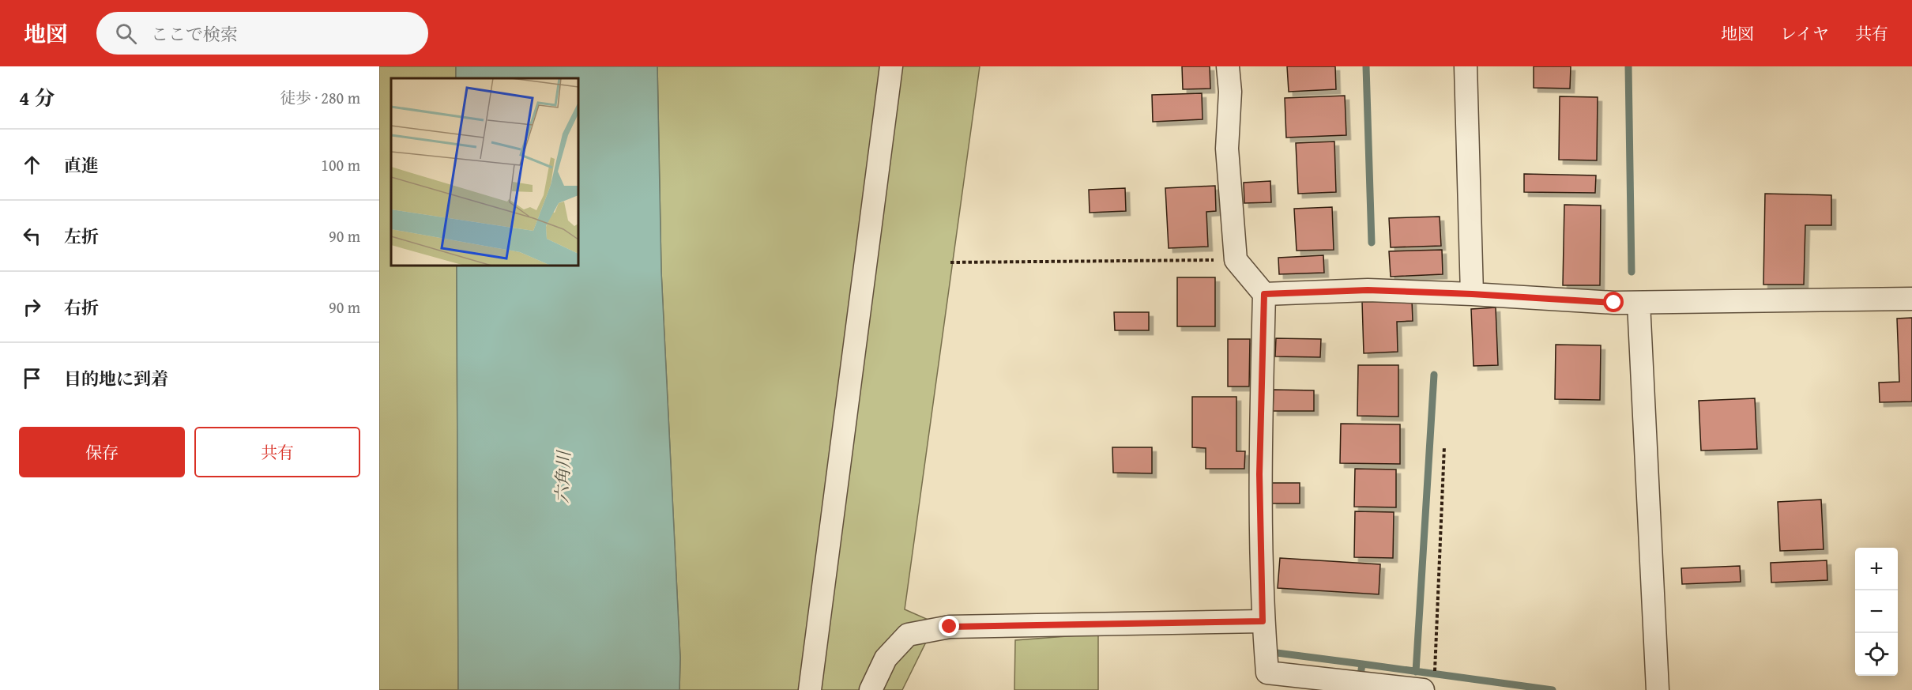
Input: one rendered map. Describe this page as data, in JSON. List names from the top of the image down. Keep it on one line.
{"water":["六角川"],"page":{"header":"地図","search":"ここで検索","nav":["地図","レイヤ","共有"],"heading":["4 分","徒歩 · 280 m"],"list":[["直進","100 m"],["左折","90 m"],["右折","90 m"],"目的地に到着"],"buttons":["保存","共有"],"map_buttons":["+","−"]}}
